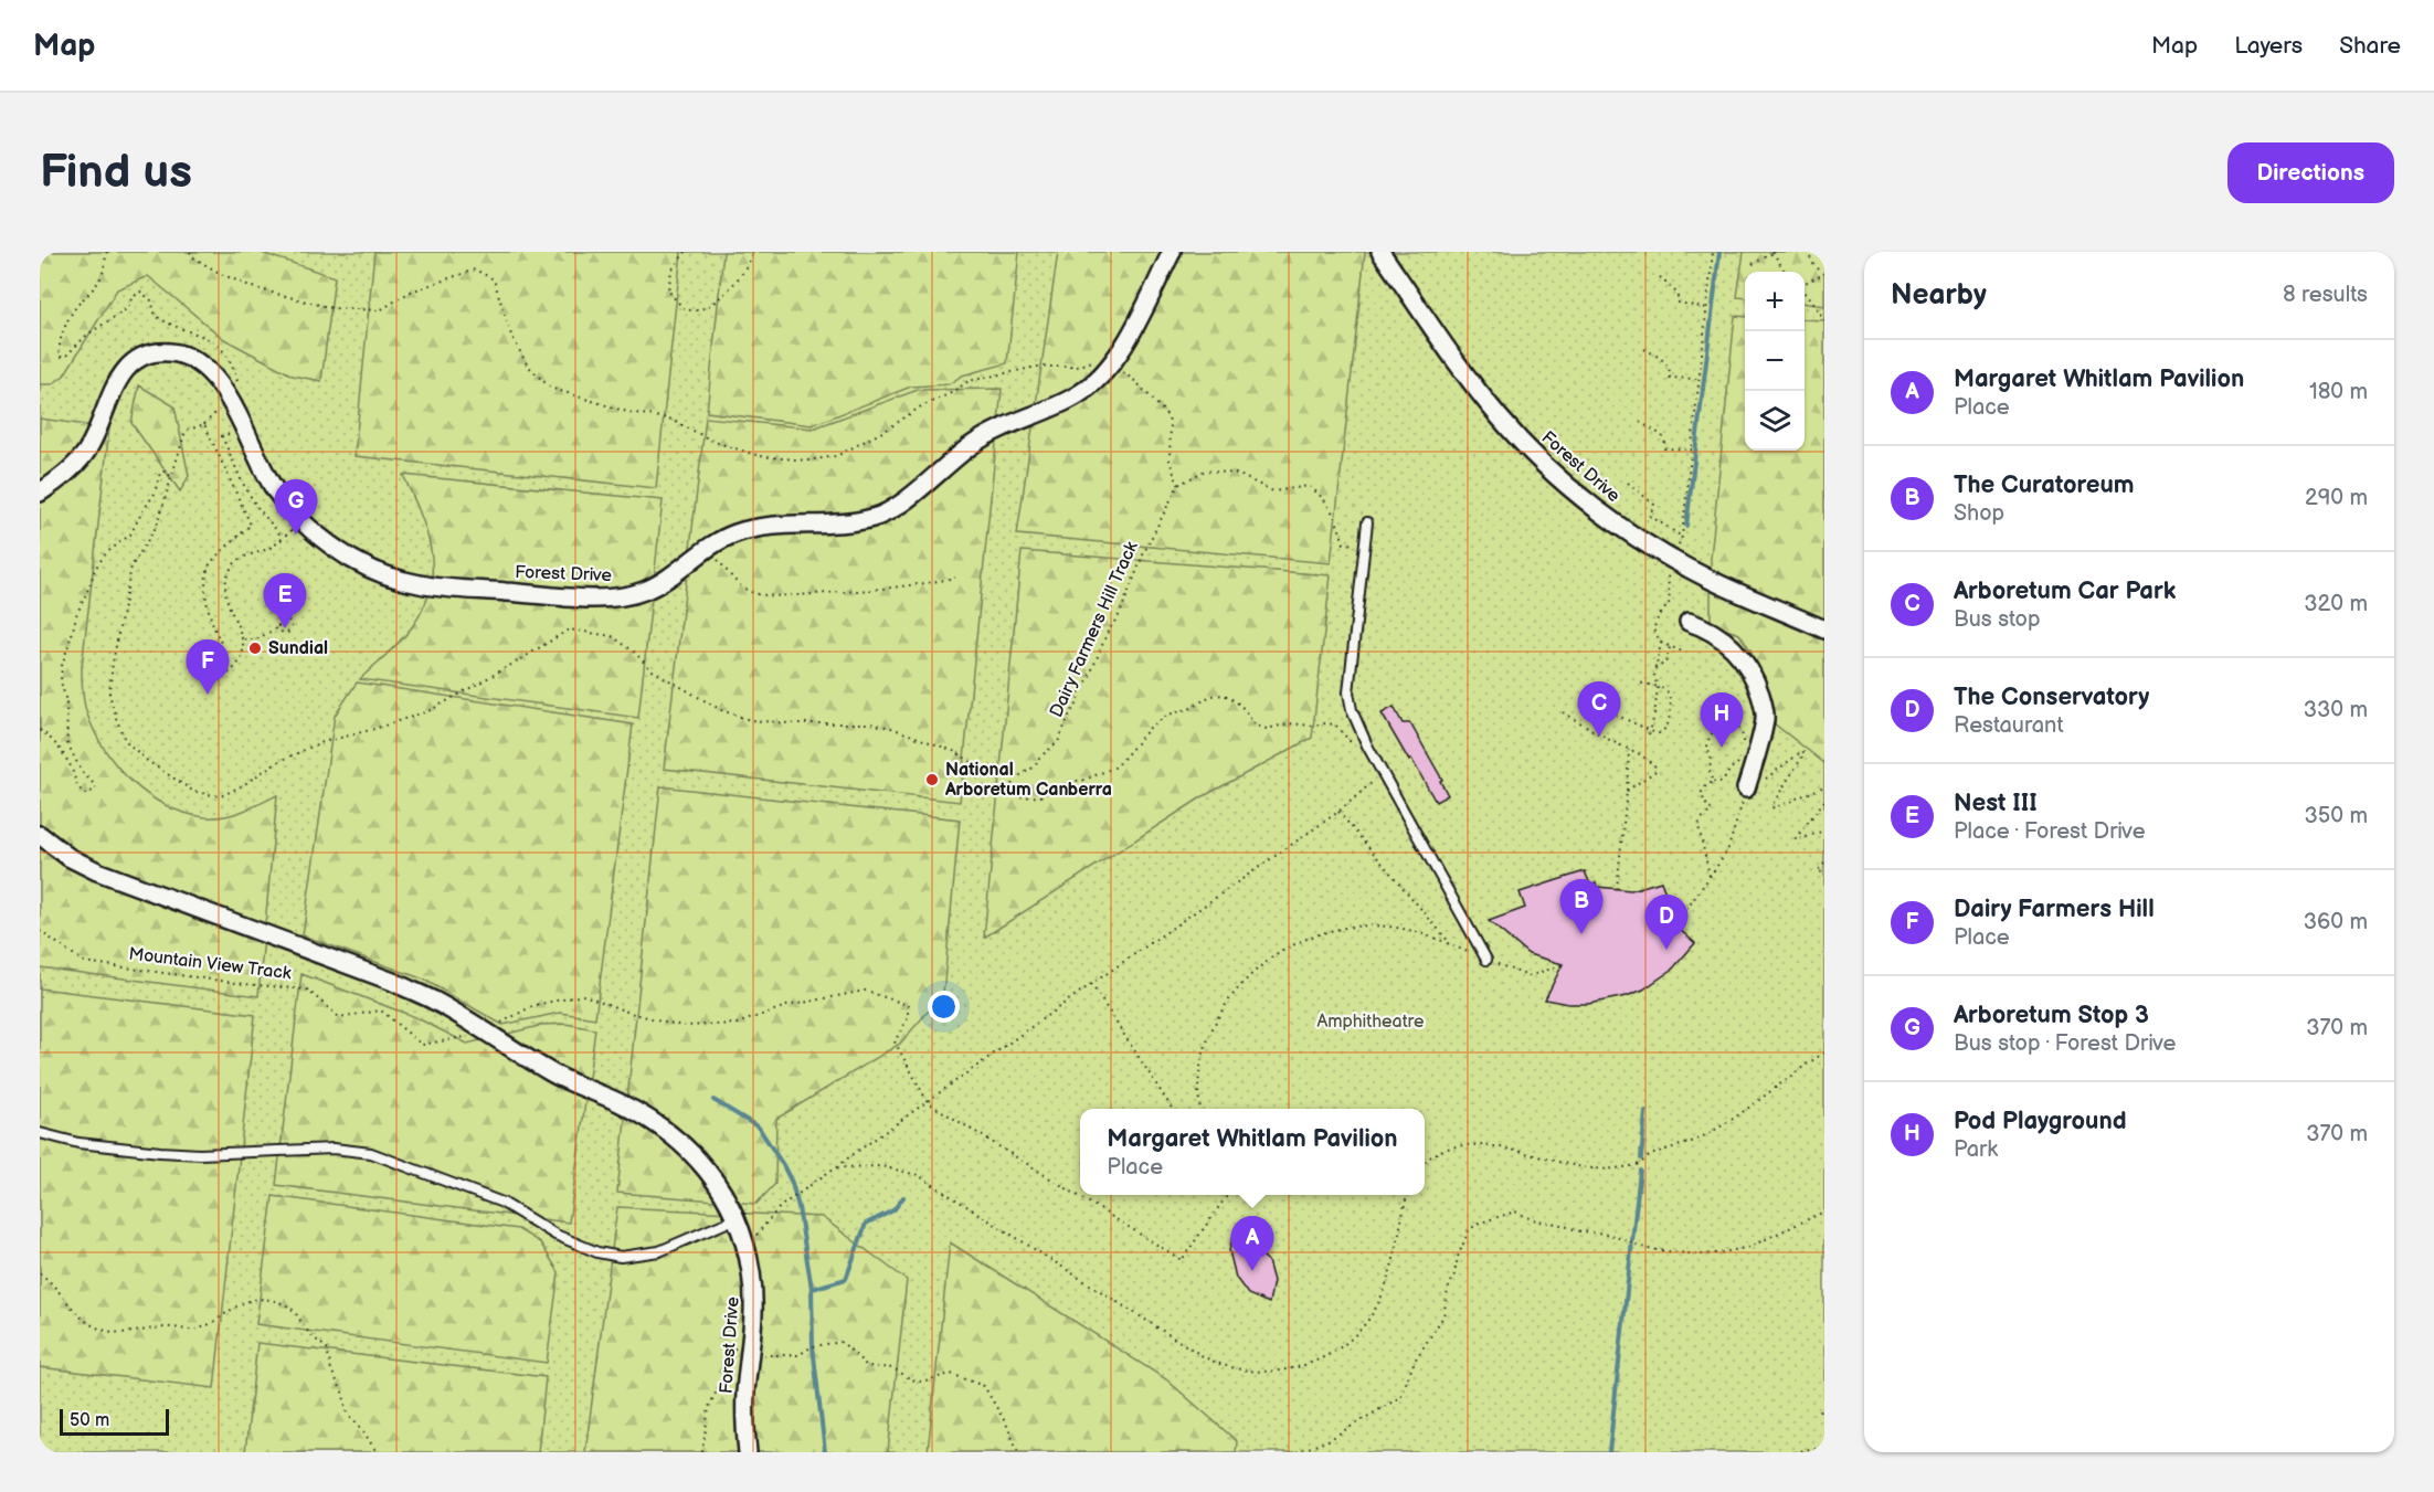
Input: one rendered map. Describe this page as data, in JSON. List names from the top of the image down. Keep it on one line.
{"streets":{"street":["Forest Drive"],"path":["Dairy Farmers Hill Track","Mountain View Track"]},"crossings":[["Forest Drive","Mountain View Track"]],"parks":["Amphitheatre"],"places":["Sundial","National Arboretum Canberra"],"scale_bar":"50 m","page":{"header":"Map","nav":["Map","Layers","Share"],"buttons":"Directions","title":"Find us","heading":["Nearby","8 results"],"map_buttons":["+","−"],"list":[{"mark":"A","name":"Margaret Whitlam Pavilion","note":"Place","value":"180 m"},{"mark":"B","name":"The Curatoreum","note":"Shop","value":"290 m"},{"mark":"C","name":"Arboretum Car Park","note":"Bus stop","value":"320 m"},{"mark":"D","name":"The Conservatory","note":"Restaurant","value":"330 m"},{"mark":"E","name":"Nest III","note":"Place · Forest Drive","value":"350 m"},{"mark":"F","name":"Dairy Farmers Hill","note":"Place","value":"360 m"},{"mark":"G","name":"Arboretum Stop 3","note":"Bus stop · Forest Drive","value":"370 m"},{"mark":"H","name":"Pod Playground","note":"Park","value":"370 m"}],"pins":["G","E","F","C","H","B","D","A"],"popup":["Margaret Whitlam Pavilion","Place"],"scale":"50 m"}}
